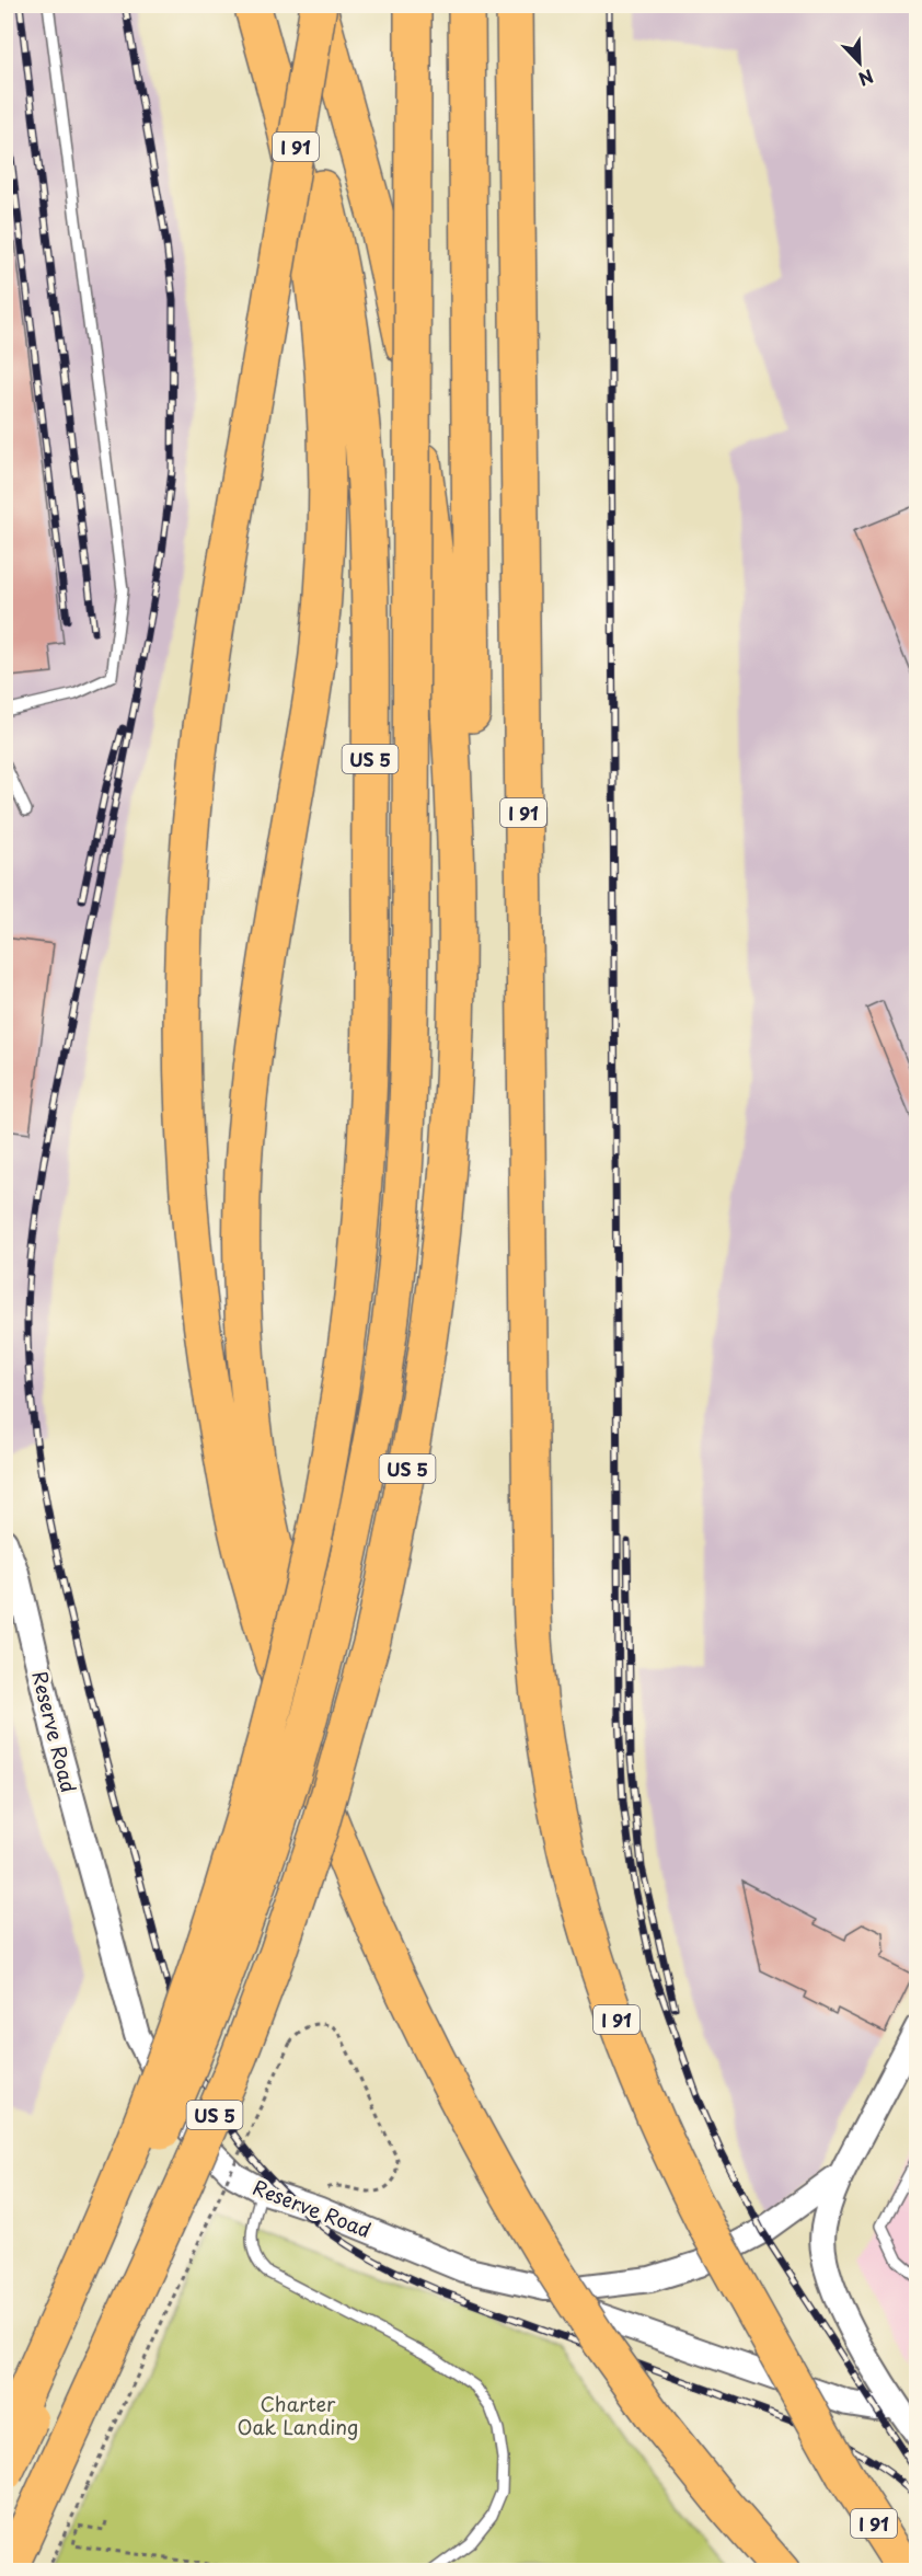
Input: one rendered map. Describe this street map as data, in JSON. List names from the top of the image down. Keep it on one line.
{"streets":{"highway":["I 91","US 5"],"street":["Reserve Road"]},"crossings":[["I 91","US 5"]],"parks":["Charter Oak Landing"],"north":"bottom right"}
